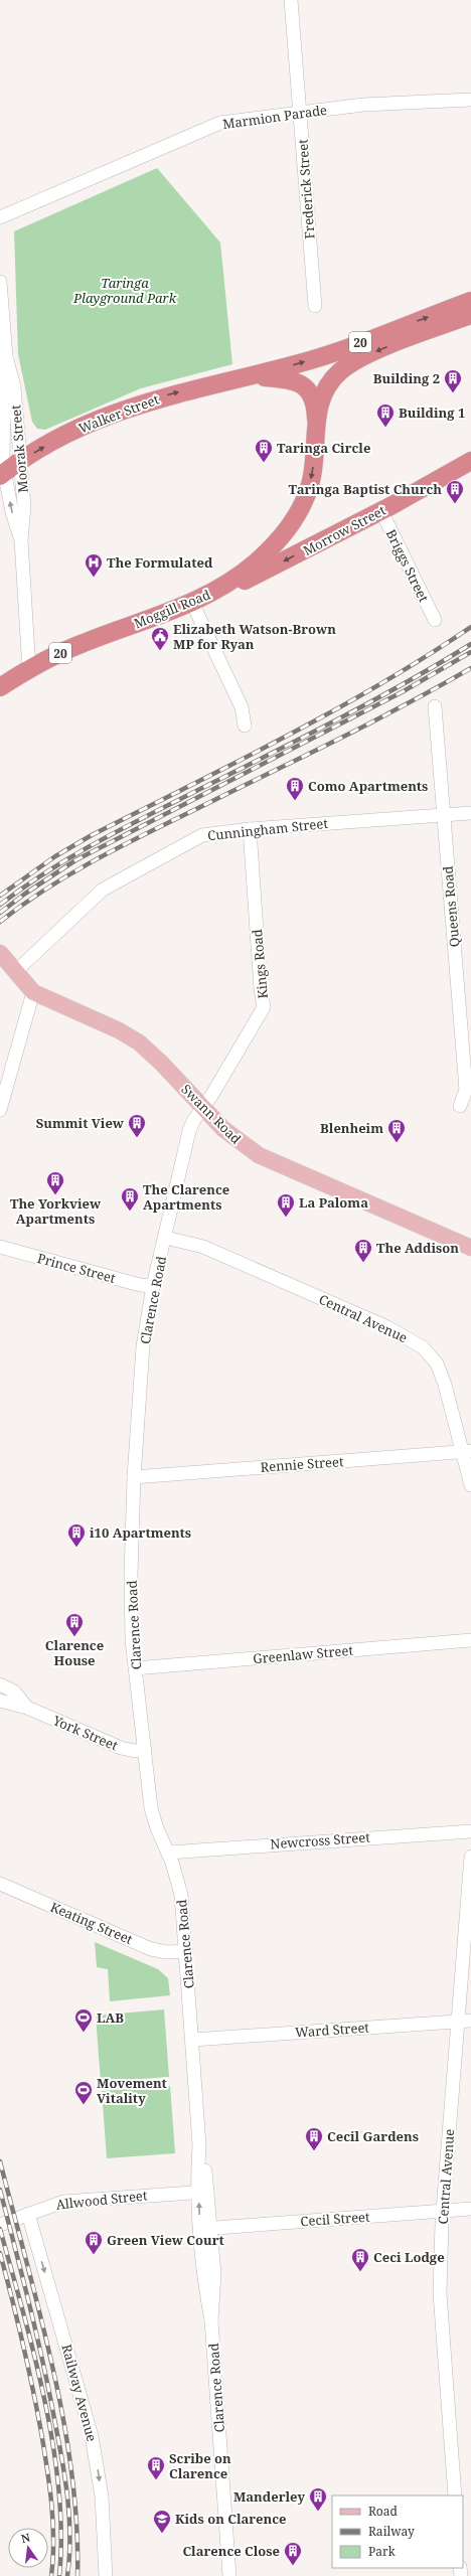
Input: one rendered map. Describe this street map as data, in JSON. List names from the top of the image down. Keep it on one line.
{"streets":{"highway":["20","Walker Street","Morrow Street","Moggill Road"],"main road":["Swann Road"],"street":["Marmion Parade","Frederick Street","Moorak Street","Briggs Street","Cunningham Street","Queens Road","Kings Road","Prince Street","Clarence Road","Central Avenue","Rennie Street","Greenlaw Street","York Street","Newcross Street","Keating Street","Ward Street","Allwood Street","Cecil Street","Railway Avenue"]},"crossings":[["Marmion Parade","Frederick Street"],["20","Walker Street"],["Walker Street","Moorak Street"],["Moorak Street","Moggill Road"],["Morrow Street","Briggs Street"],["Morrow Street","Moggill Road"],["Cunningham Street","Queens Road"],["Cunningham Street","Kings Road"],["Cunningham Street","Swann Road"],["Kings Road","Swann Road"],["Kings Road","Clarence Road"],["Swann Road","Clarence Road"],["Prince Street","Clarence Road"],["Clarence Road","Central Avenue"],["Clarence Road","Rennie Street"],["Clarence Road","Greenlaw Street"],["Clarence Road","York Street"],["Clarence Road","Newcross Street"],["Clarence Road","Keating Street"],["Clarence Road","Ward Street"],["Clarence Road","Allwood Street"],["Clarence Road","Cecil Street"],["Central Avenue","Rennie Street"],["Central Avenue","Ward Street"],["Central Avenue","Cecil Street"],["Allwood Street","Railway Avenue"]],"one_way":["Walker Street","Morrow Street","Moggill Road","Railway Avenue"],"parks":["Taringa Playground Park"],"places":{"building":["Building 2","Building 1","Taringa Circle","Taringa Baptist Church","Como Apartments","Summit View","Blenheim","The Yorkview Apartments","The Clarence Apartments","La Paloma","The Addison","i10 Apartments","Clarence House","Cecil Gardens","Green View Court","Ceci Lodge","Scribe on Clarence","Manderley","Clarence Close"],"hospital":["The Formulated"],"public building":["Elizabeth Watson-Brown MP for Ryan"],"sports":["LAB","Movement Vitality"],"school or university":["Kids on Clarence"]},"legend":["Road","Railway","Park"],"north":"top"}
